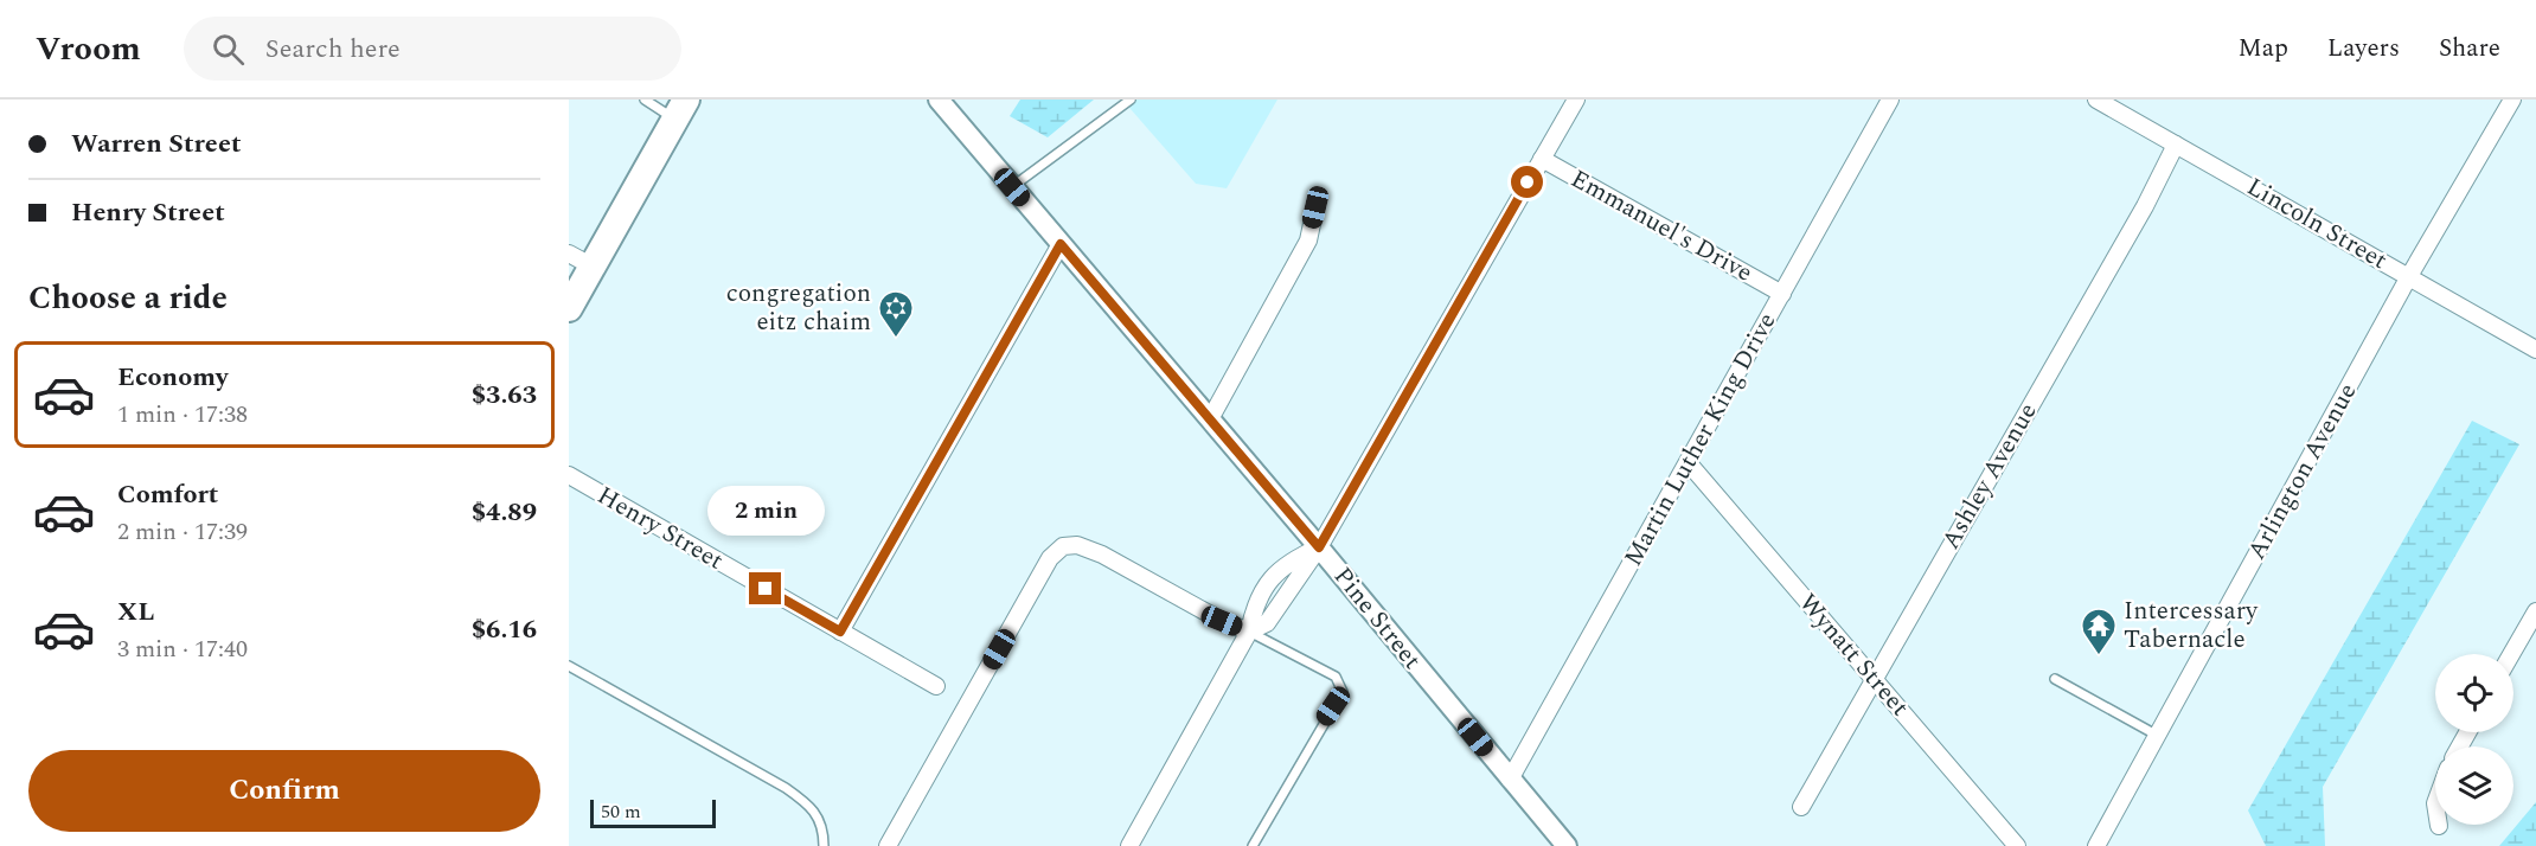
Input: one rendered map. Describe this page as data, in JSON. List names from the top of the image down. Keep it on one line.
{"streets":{"street":["Lincoln Street","Emmanuel's Drive","Martin Luther King Drive","Arlington Avenue","Ashley Avenue","Henry Street","Pine Street","Wynatt Street"]},"crossings":[["Lincoln Street","Arlington Avenue"],["Lincoln Street","Ashley Avenue"],["Emmanuel's Drive","Martin Luther King Drive"],["Martin Luther King Drive","Pine Street"],["Martin Luther King Drive","Wynatt Street"],["Ashley Avenue","Wynatt Street"]],"places":{"synagogue":["congregation eitz chaim"],"temple":["Intercessary Tabernacle"]},"scale_bar":"50 m","page":{"header":"Vroom","search":"Search here","nav":["Map","Layers","Share"],"banner":["Warren Street","Henry Street"],"heading":"Choose a ride","list":[{"name":"Economy","note":"1 min · 17:38","value":"$3.63"},{"name":"Comfort","note":"2 min · 17:39","value":"$4.89"},{"name":"XL","note":"3 min · 17:40","value":"$6.16"}],"bubble":"2 min","buttons":"Confirm","scale":"50 m"}}
